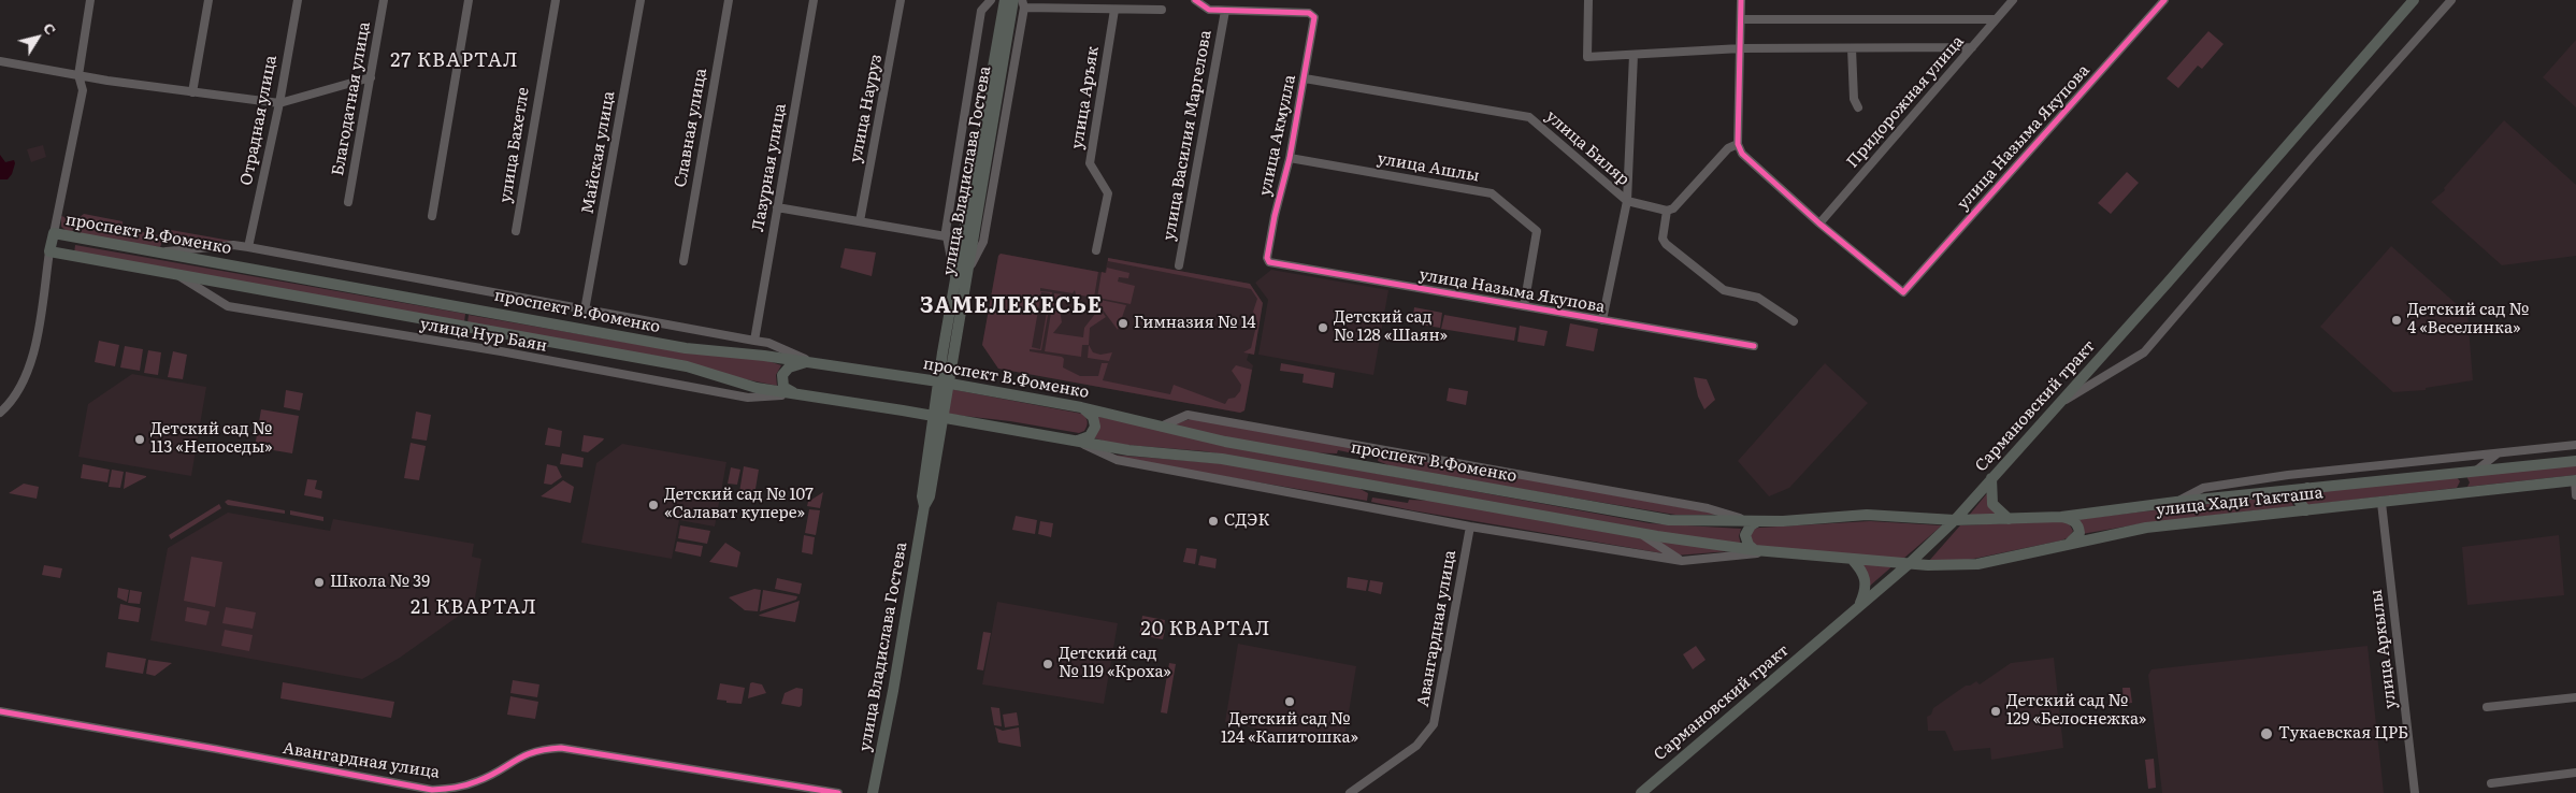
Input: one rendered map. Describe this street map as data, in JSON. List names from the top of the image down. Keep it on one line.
{"streets":{"main road":["улица Владислава Гостева","проспект В.Фоменко","Сармановский тракт","улица Хади Такташа"],"street":["улица Аръяк","Благодатная улица","Придорожная улица","улица Науруз","Отрадная улица","Славная улица","улица Василия Маргелова","улица Акмулла","улица Назыма Якупова","улица Бахетле","улица Биляр","Майская улица","Лазурная улица","улица Ашлы","улица Нур Баян","Авангардная улица","улица Аркылы"]},"crossings":[["Придорожная улица","улица Назыма Якупова"],["улица Василия Маргелова","улица Акмулла"],["улица Акмулла","улица Назыма Якупова"],["улица Акмулла","улица Биляр"],["улица Акмулла","улица Ашлы"],["улица Назыма Якупова","улица Ашлы"],["улица Владислава Гостева","проспект В.Фоменко"],["проспект В.Фоменко","улица Нур Баян"],["проспект В.Фоменко","Сармановский тракт"],["проспект В.Фоменко","улица Хади Такташа"],["Сармановский тракт","улица Хади Такташа"],["улица Хади Такташа","улица Аркылы"]],"districts":["27 КВАРТАЛ","ЗАМЕЛЕКЕСЬЕ","21 КВАРТАЛ","20 КВАРТАЛ"],"places":["Детский сад № 4 «Веселинка»","Гимназия № 14","Детский сад № 128 «Шаян»","Детский сад № 113 «Непоседы»","Детский сад № 107 «Салават купере»","СДЭК","Школа № 39","Детский сад № 119 «Кроха»","Детский сад № 124 «Капитошка»","Детский сад № 129 «Белоснежка»","Тукаевская ЦРБ"],"north":"top right"}
